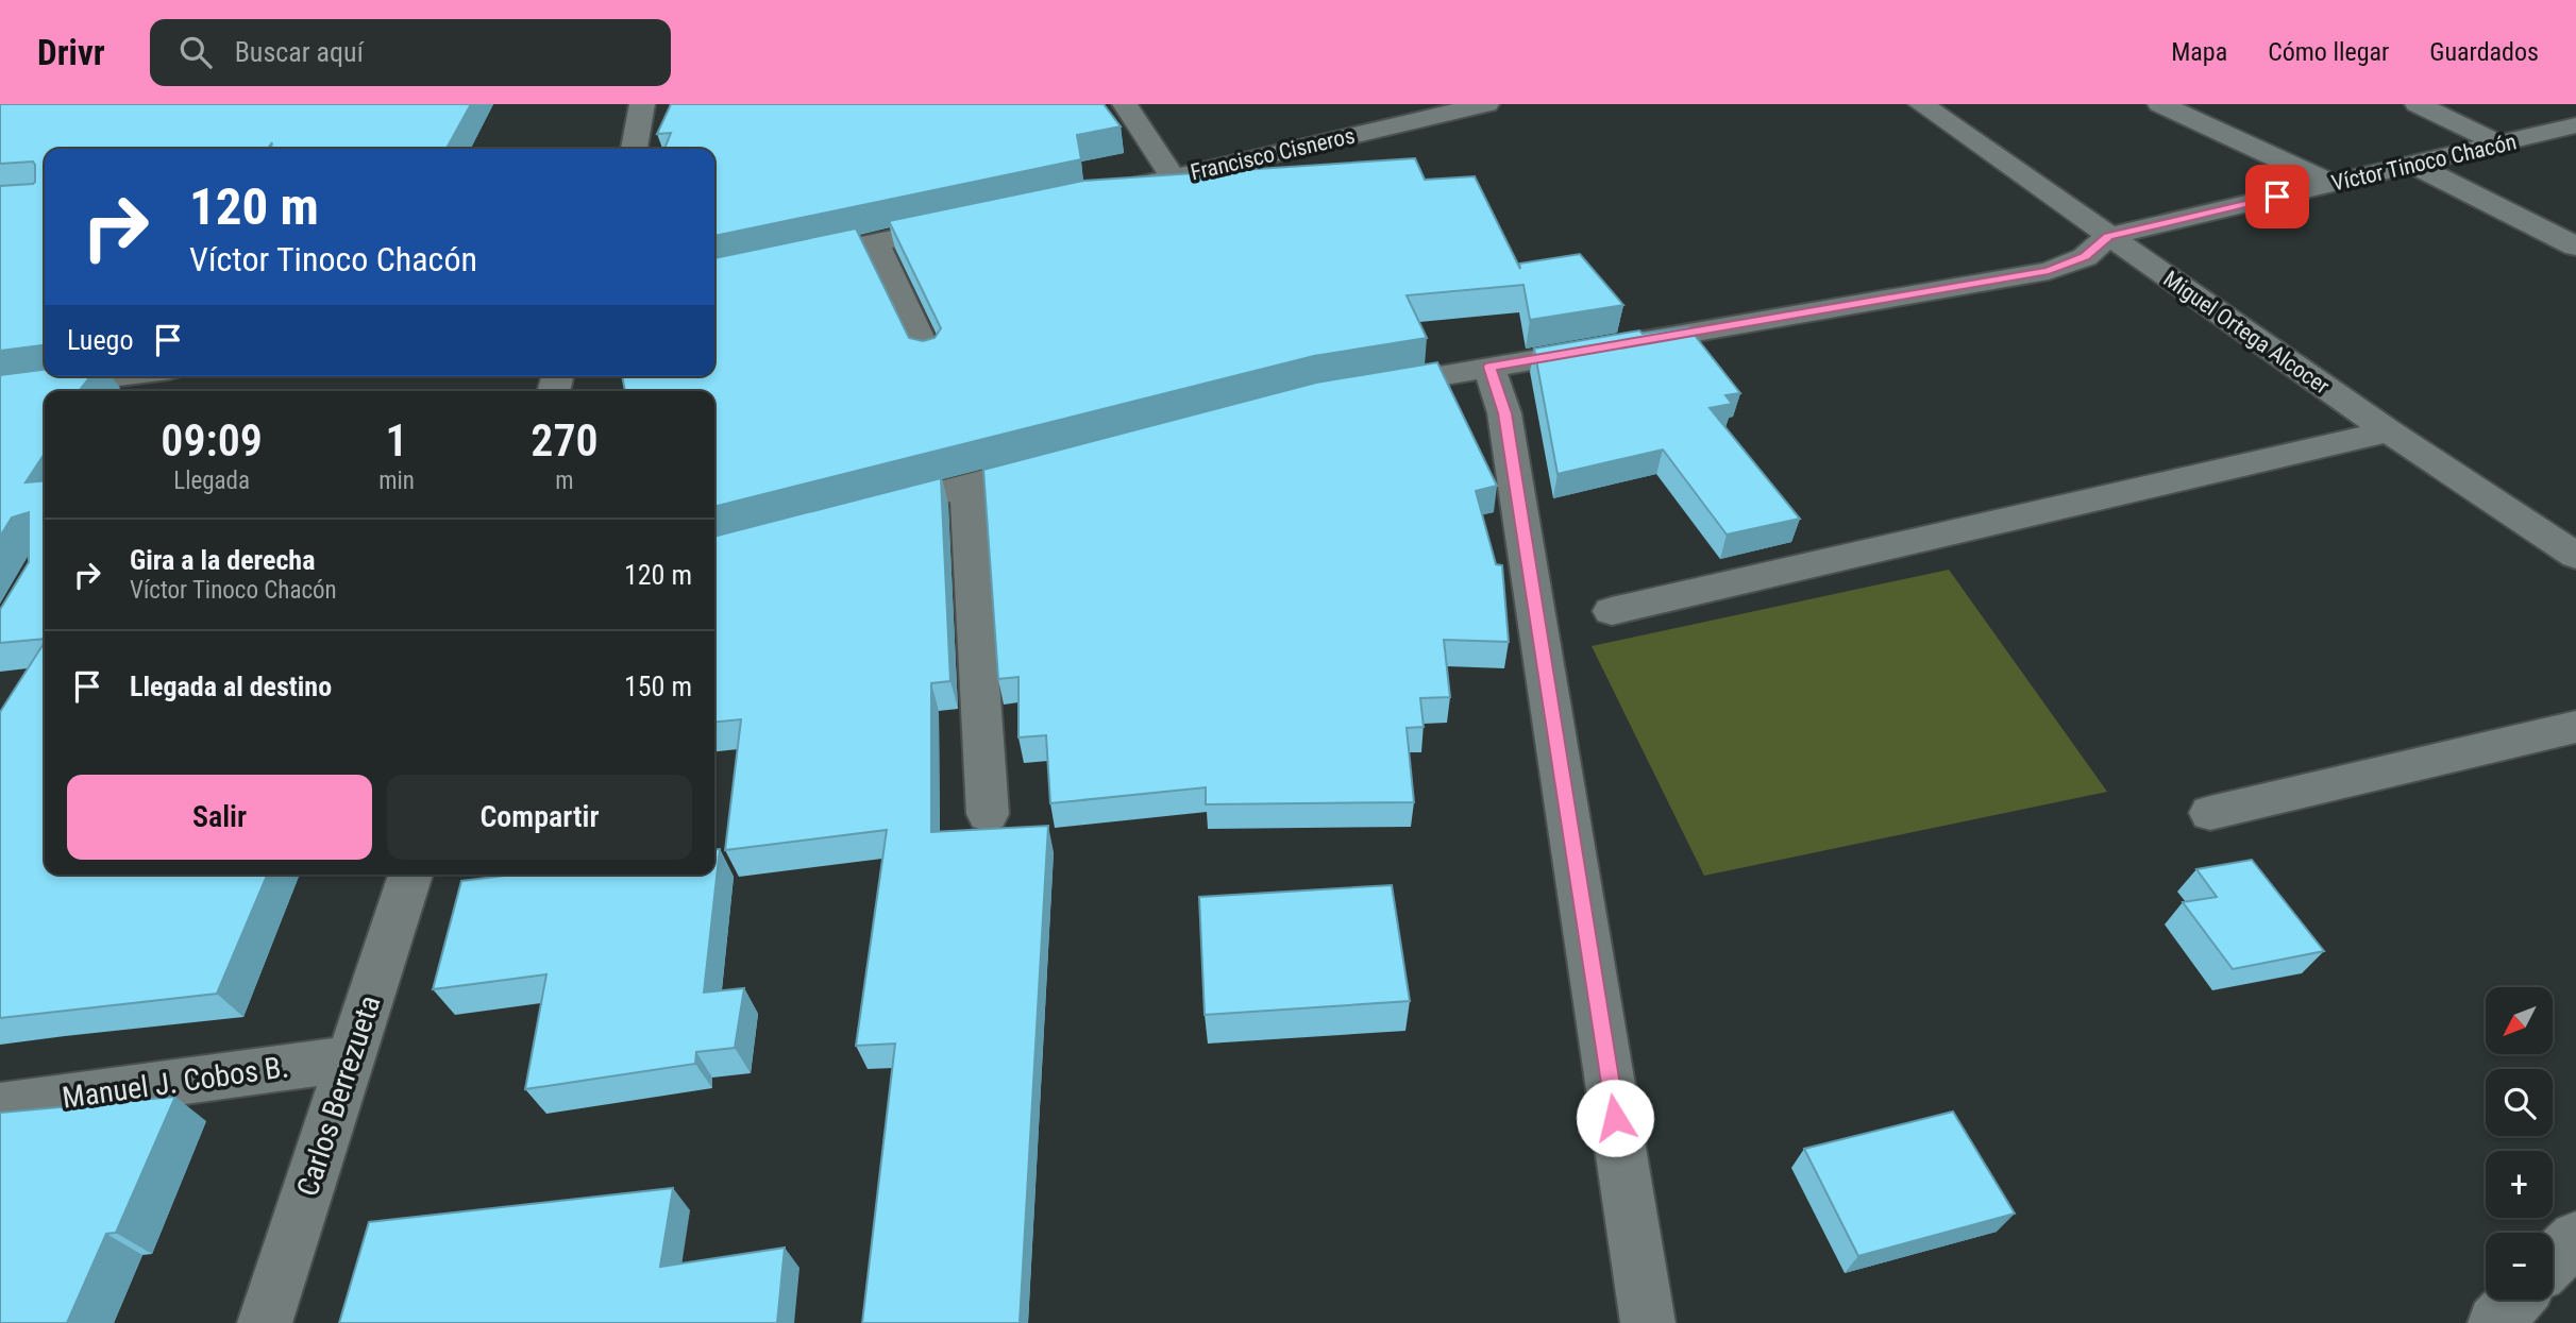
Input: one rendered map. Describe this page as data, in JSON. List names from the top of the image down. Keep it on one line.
{"streets":{"street":["Francisco Cisneros","Víctor Tinoco Chacón","Miguel Ortega Alcocer","Manuel J. Cobos B.","Carlos Berrezueta"]},"crossings":[["Víctor Tinoco Chacón","Miguel Ortega Alcocer"],["Manuel J. Cobos B.","Carlos Berrezueta"]],"north":"bottom left","page":{"header":"Drivr","search":"Buscar aquí","nav":["Mapa","Cómo llegar","Guardados"],"turn":["120 m","Víctor Tinoco Chacón"],"then":"Luego","eta":["09:09","Llegada","1","min","270","m"],"list":[{"name":"Gira a la derecha","note":"Víctor Tinoco Chacón","value":"120 m"},{"name":"Llegada al destino","value":"150 m"}],"buttons":["Salir","Compartir"],"map_buttons":["+","−"]}}
